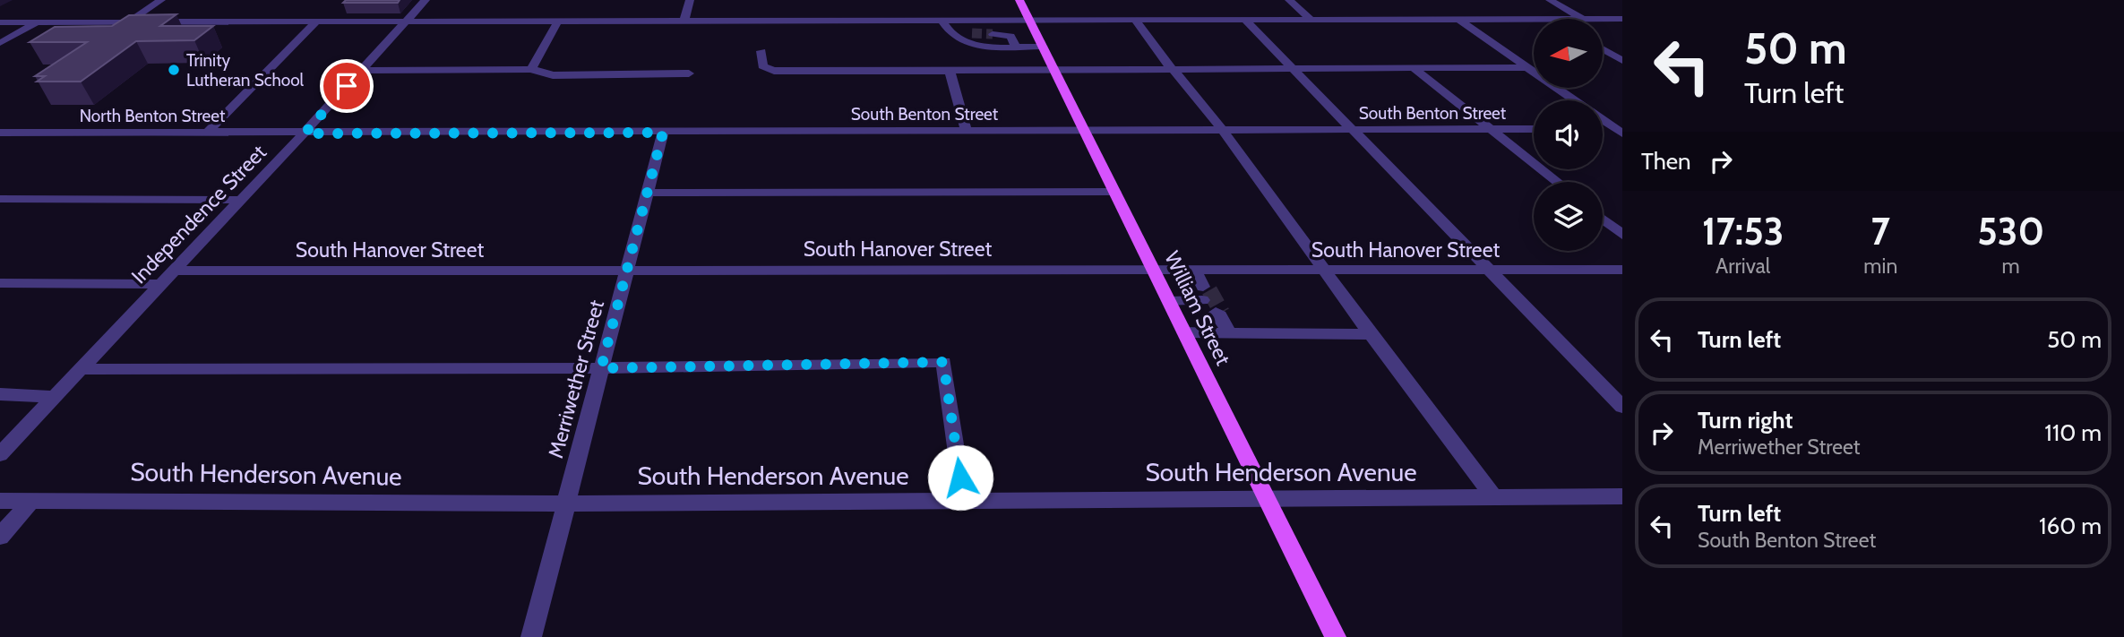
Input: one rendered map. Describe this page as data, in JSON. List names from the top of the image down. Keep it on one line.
{"streets":{"main road":["William Street"],"street":["South Benton Street","North Benton Street","Independence Street","South Hanover Street","Merriwether Street","South Henderson Avenue"]},"crossings":[["South Benton Street","North Benton Street"],["South Benton Street","Independence Street"],["South Benton Street","William Street"],["South Benton Street","Merriwether Street"],["North Benton Street","Independence Street"],["Independence Street","South Hanover Street"],["South Hanover Street","William Street"],["South Hanover Street","Merriwether Street"],["William Street","South Henderson Avenue"],["Merriwether Street","South Henderson Avenue"]],"places":["Trinity Lutheran School"],"north":"left","page":{"turn":["50 m","Turn left"],"then":"Then","eta":["17:53","Arrival","7","min","530","m"],"list":[{"name":"Turn left","value":"50 m"},{"name":"Turn right","note":"Merriwether Street","value":"110 m"},{"name":"Turn left","note":"South Benton Street","value":"160 m"}]}}
